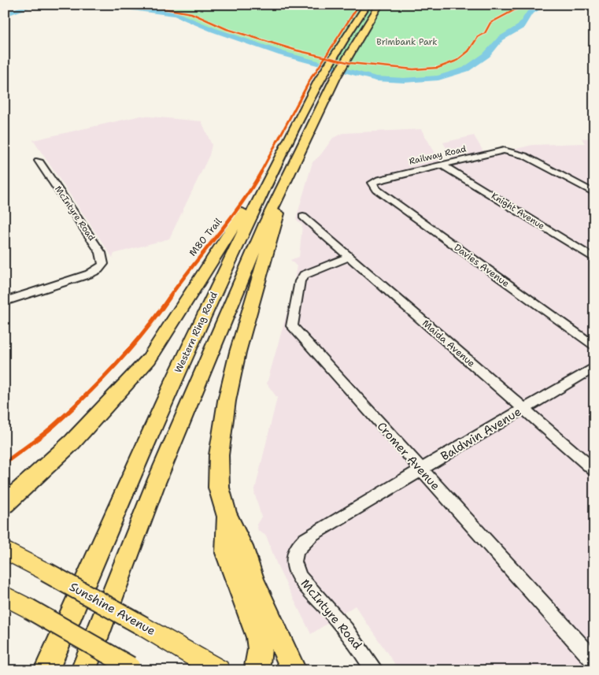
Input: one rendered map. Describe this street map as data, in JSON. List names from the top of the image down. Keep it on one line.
{"streets":{"highway":["Western Ring Road"],"main road":["Sunshine Avenue"],"street":["Railway Road","Knight Avenue","McIntyre Road","Davies Avenue","Maida Avenue","Baldwin Avenue","Cromer Avenue"],"cycle path":["M80 Trail"]},"crossings":[["Railway Road","Knight Avenue"],["Railway Road","Davies Avenue"],["McIntyre Road","Baldwin Avenue"],["Maida Avenue","Baldwin Avenue"],["Maida Avenue","Cromer Avenue"],["Baldwin Avenue","Cromer Avenue"]],"parks":["Brimbank Park"]}
